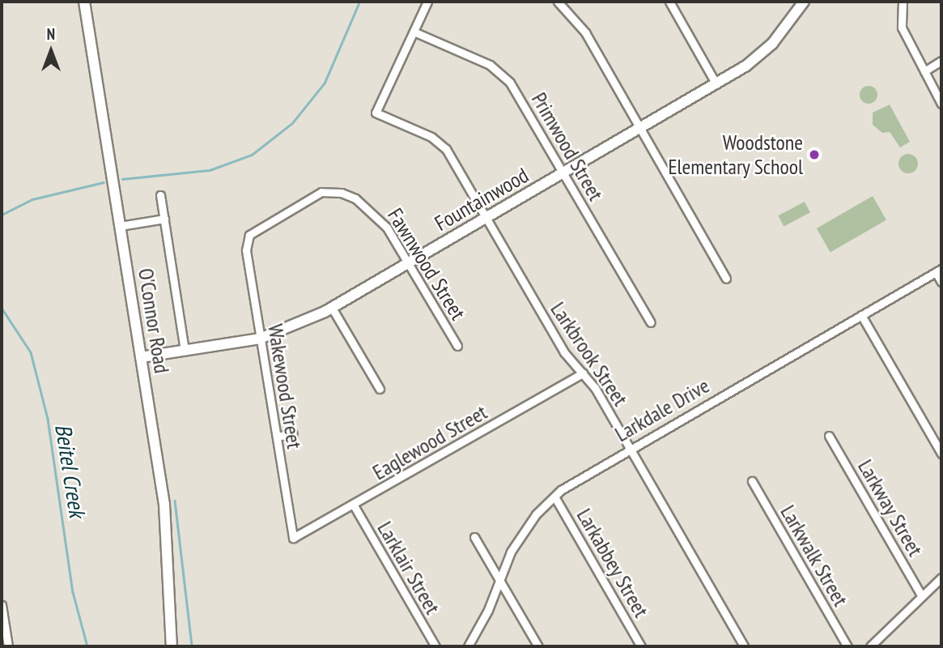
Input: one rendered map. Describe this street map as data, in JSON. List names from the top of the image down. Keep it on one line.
{"streets":{"street":["Primwood Street","Fountainwood","Fawnwood Street","O'Connor Road","Larkbrook Street","Wakewood Street","Larkdale Drive","Eaglewood Street","Larkway Street","Larkwalk Street","Larkabbey Street","Larklair Street"]},"crossings":[["Primwood Street","Fountainwood"],["Primwood Street","Larkbrook Street"],["Fountainwood","Fawnwood Street"],["Fountainwood","O'Connor Road"],["Fountainwood","Larkbrook Street"],["Fountainwood","Wakewood Street"],["Fawnwood Street","Wakewood Street"],["Larkbrook Street","Larkdale Drive"],["Larkbrook Street","Eaglewood Street"],["Wakewood Street","Eaglewood Street"],["Larkdale Drive","Larkabbey Street"],["Eaglewood Street","Larklair Street"]],"water":["Beitel Creek"],"places":["Woodstone Elementary School"],"north":"top"}
